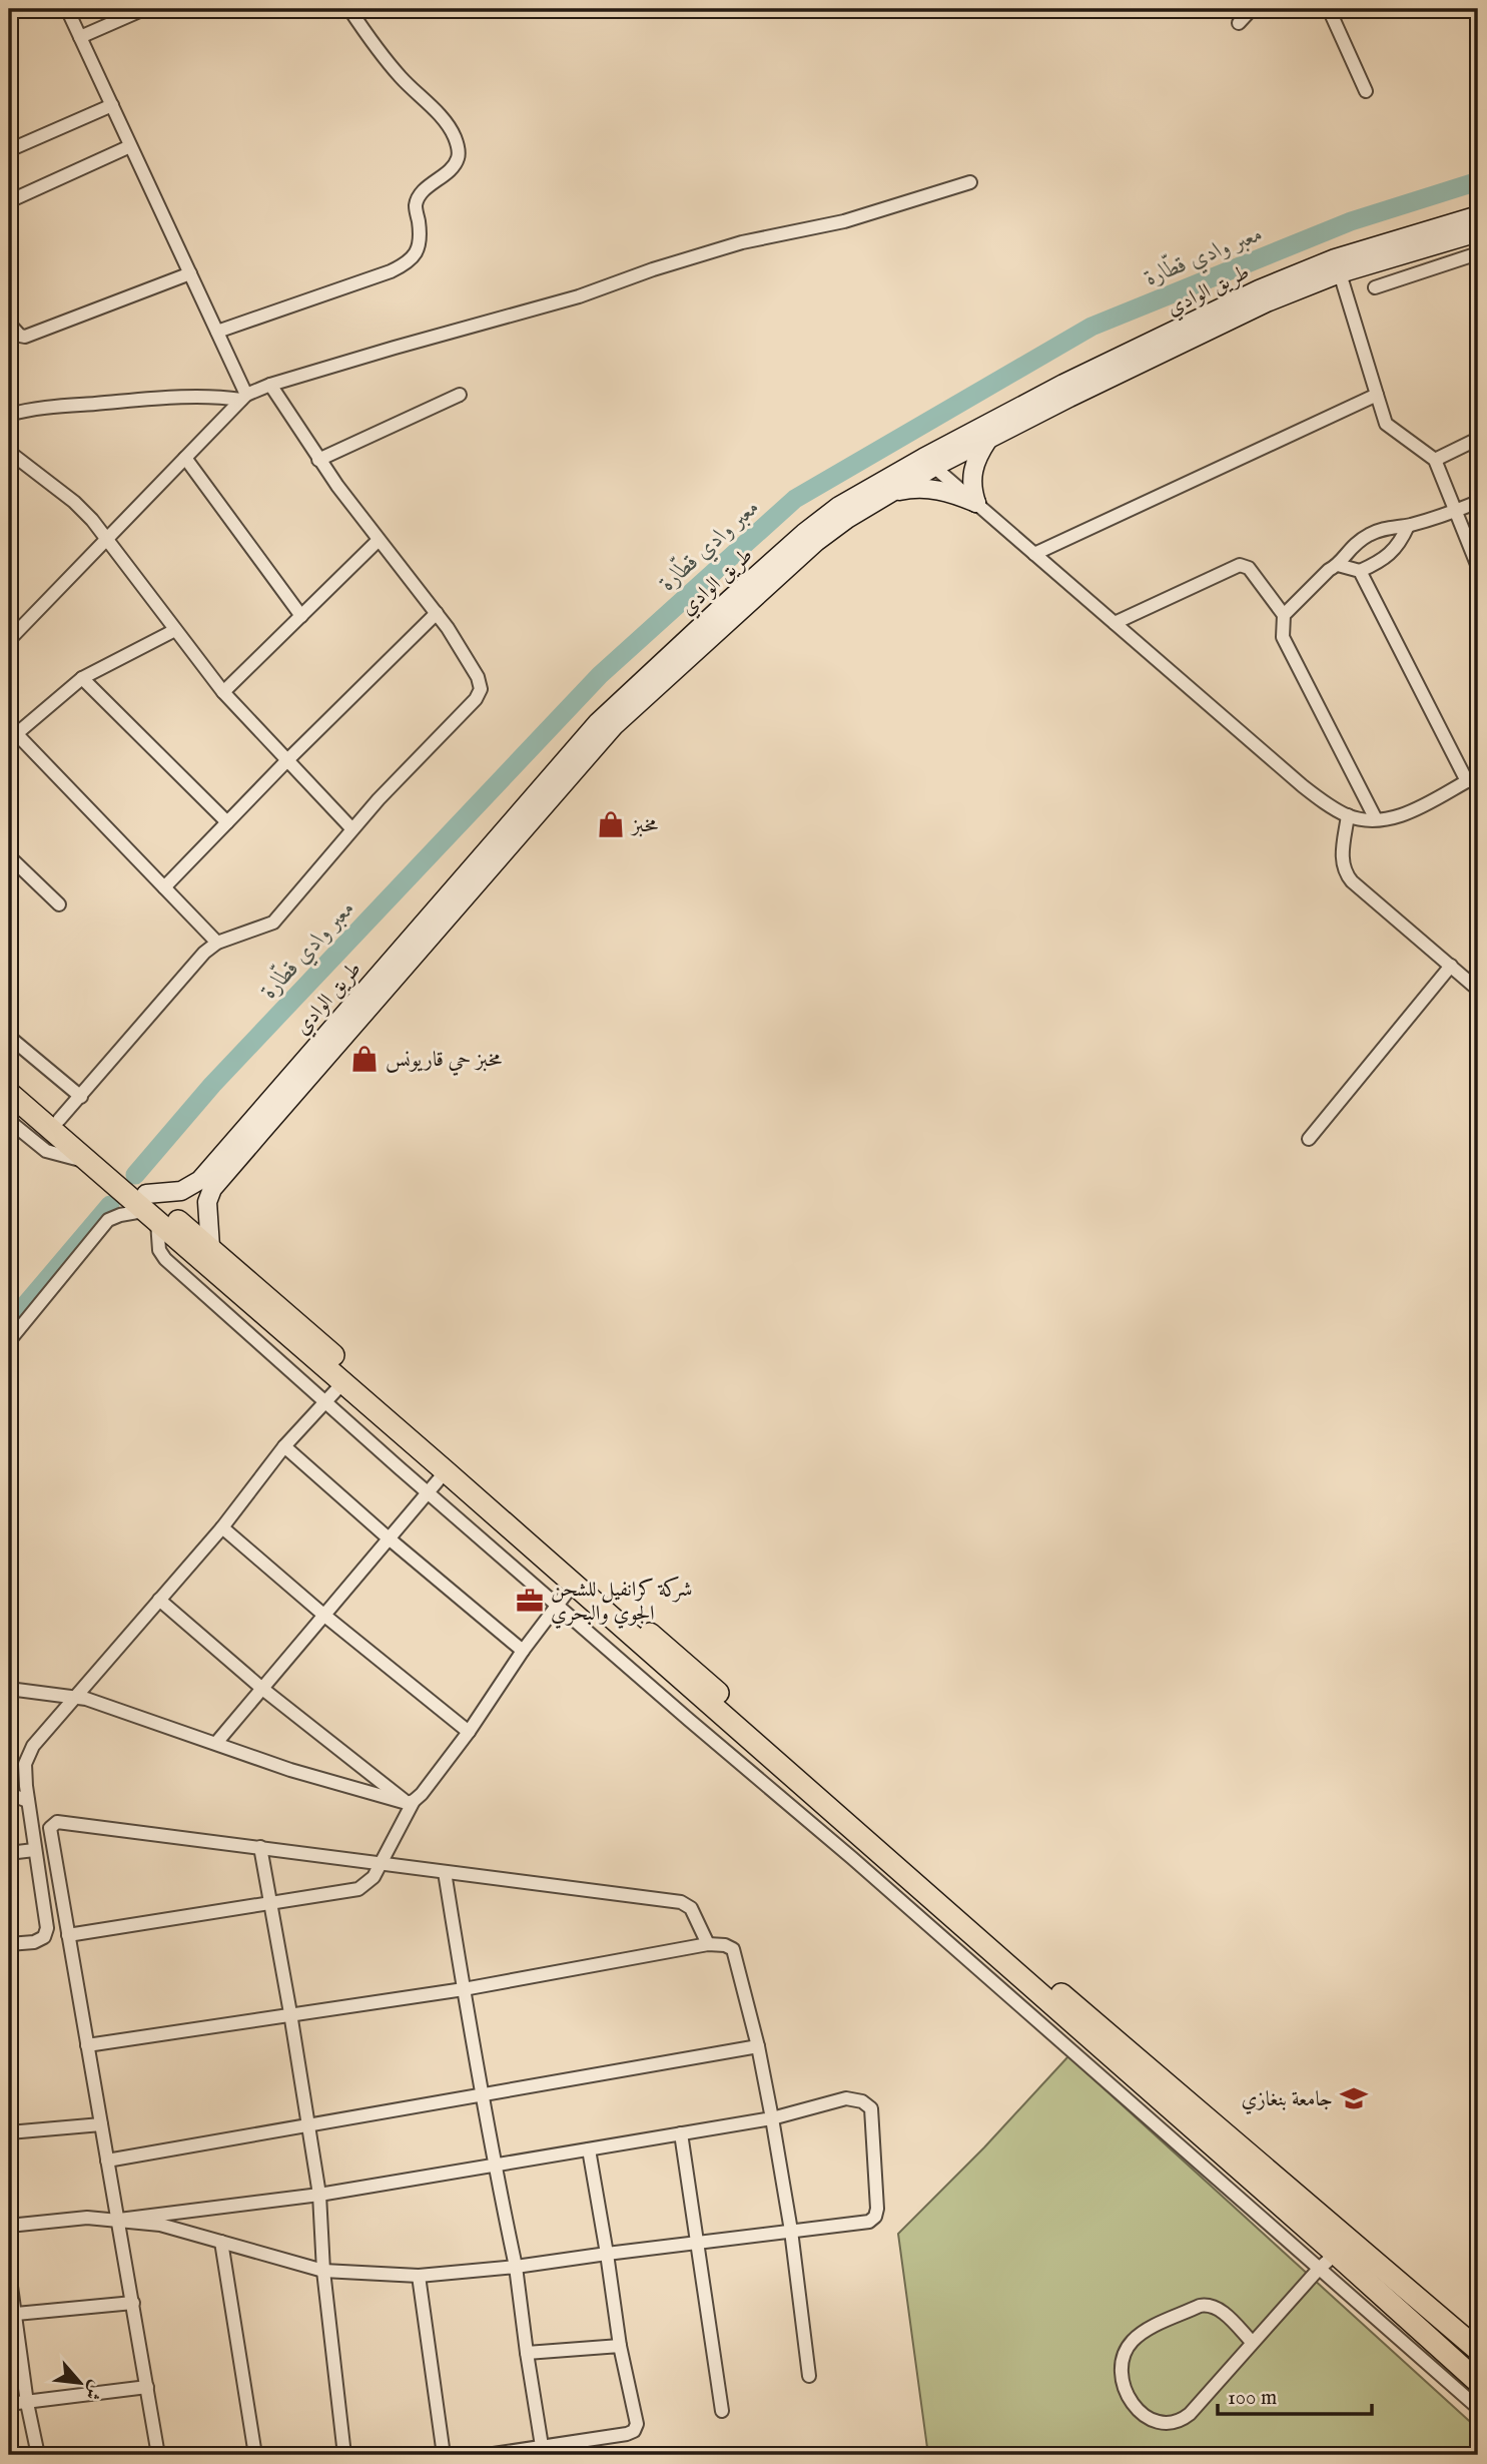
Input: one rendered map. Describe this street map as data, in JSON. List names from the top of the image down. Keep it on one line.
{"streets":{"main road":["طريق الوادي"]},"water":["معبر وادي قطّارة"],"places":{"shop":["مخبز","مخبز حي قاريونس"],"office":["شركة كرانفيل للشحن الجوي والبحري"],"school or university":["جامعة بنغازي"]},"scale_bar":"100 m","north":"bottom right"}
